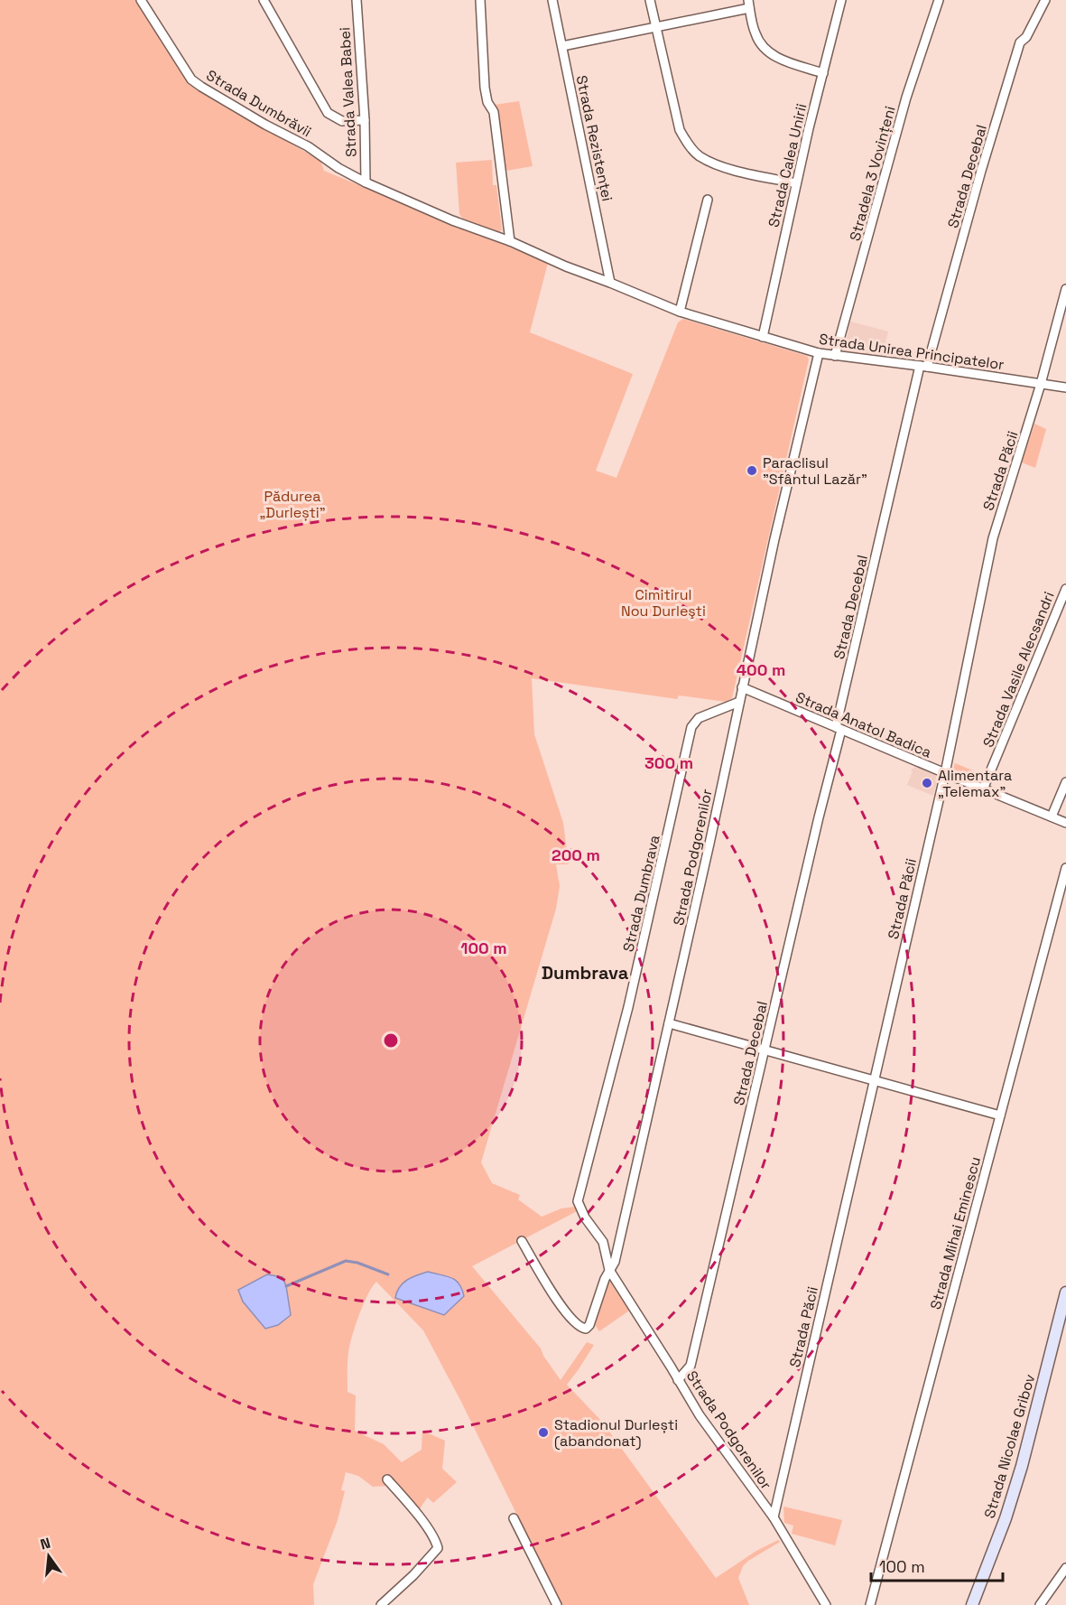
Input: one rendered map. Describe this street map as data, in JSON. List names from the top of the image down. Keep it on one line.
{"streets":{"street":["Strada Valea Babei","Strada Dumbrăvii","Strada Rezistenței","Strada Calea Unirii","Stradela 3 Vovințeni","Strada Decebal","Strada Unirea Principatelor","Strada Păcii","Strada Vasile Alecsandri","Strada Anatol Badica","Strada Podgorenilor","Strada Dumbrava","Strada Mihai Eminescu","Strada Nicolae Gribov"]},"crossings":[["Strada Valea Babei","Strada Dumbrăvii"],["Strada Calea Unirii","Strada Unirea Principatelor"],["Stradela 3 Vovințeni","Strada Unirea Principatelor"],["Strada Decebal","Strada Unirea Principatelor"],["Strada Decebal","Strada Anatol Badica"],["Strada Decebal","Strada Podgorenilor"],["Strada Unirea Principatelor","Strada Păcii"],["Strada Unirea Principatelor","Strada Podgorenilor"],["Strada Păcii","Strada Anatol Badica"],["Strada Păcii","Strada Podgorenilor"],["Strada Vasile Alecsandri","Strada Anatol Badica"],["Strada Anatol Badica","Strada Podgorenilor"],["Strada Podgorenilor","Strada Dumbrava"]],"districts":["Dumbrava"],"parks":["Pădurea „Durlești”","Cimitirul Nou Durleşti"],"places":["Paraclisul \"Sfântul Lazăr\"","Alimentara „Telemax”","Stadionul Durlești (abandonat)"],"scale_bar":"100 m","north":"top","rings":["400 m","300 m","200 m","100 m"]}
